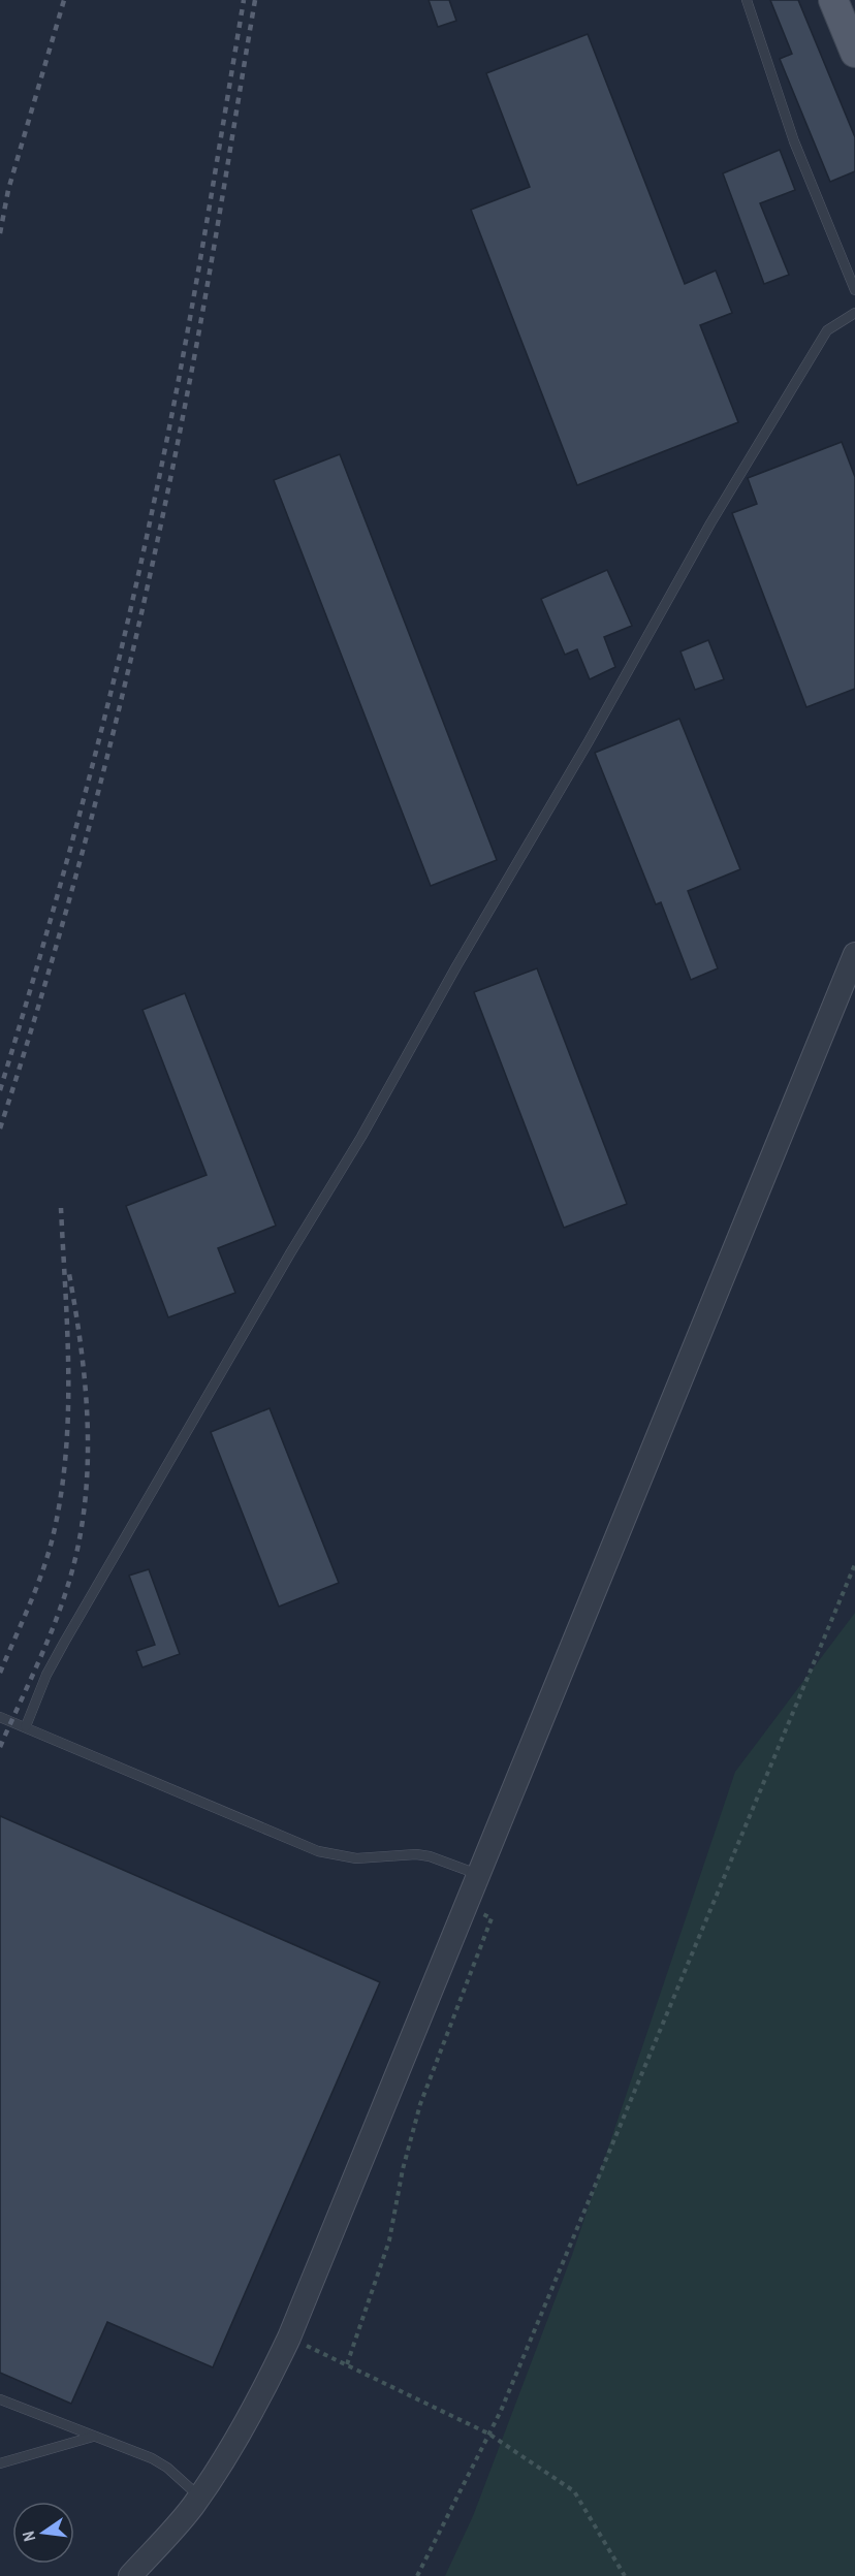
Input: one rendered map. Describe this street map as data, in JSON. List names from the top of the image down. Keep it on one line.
{"north":"left"}
